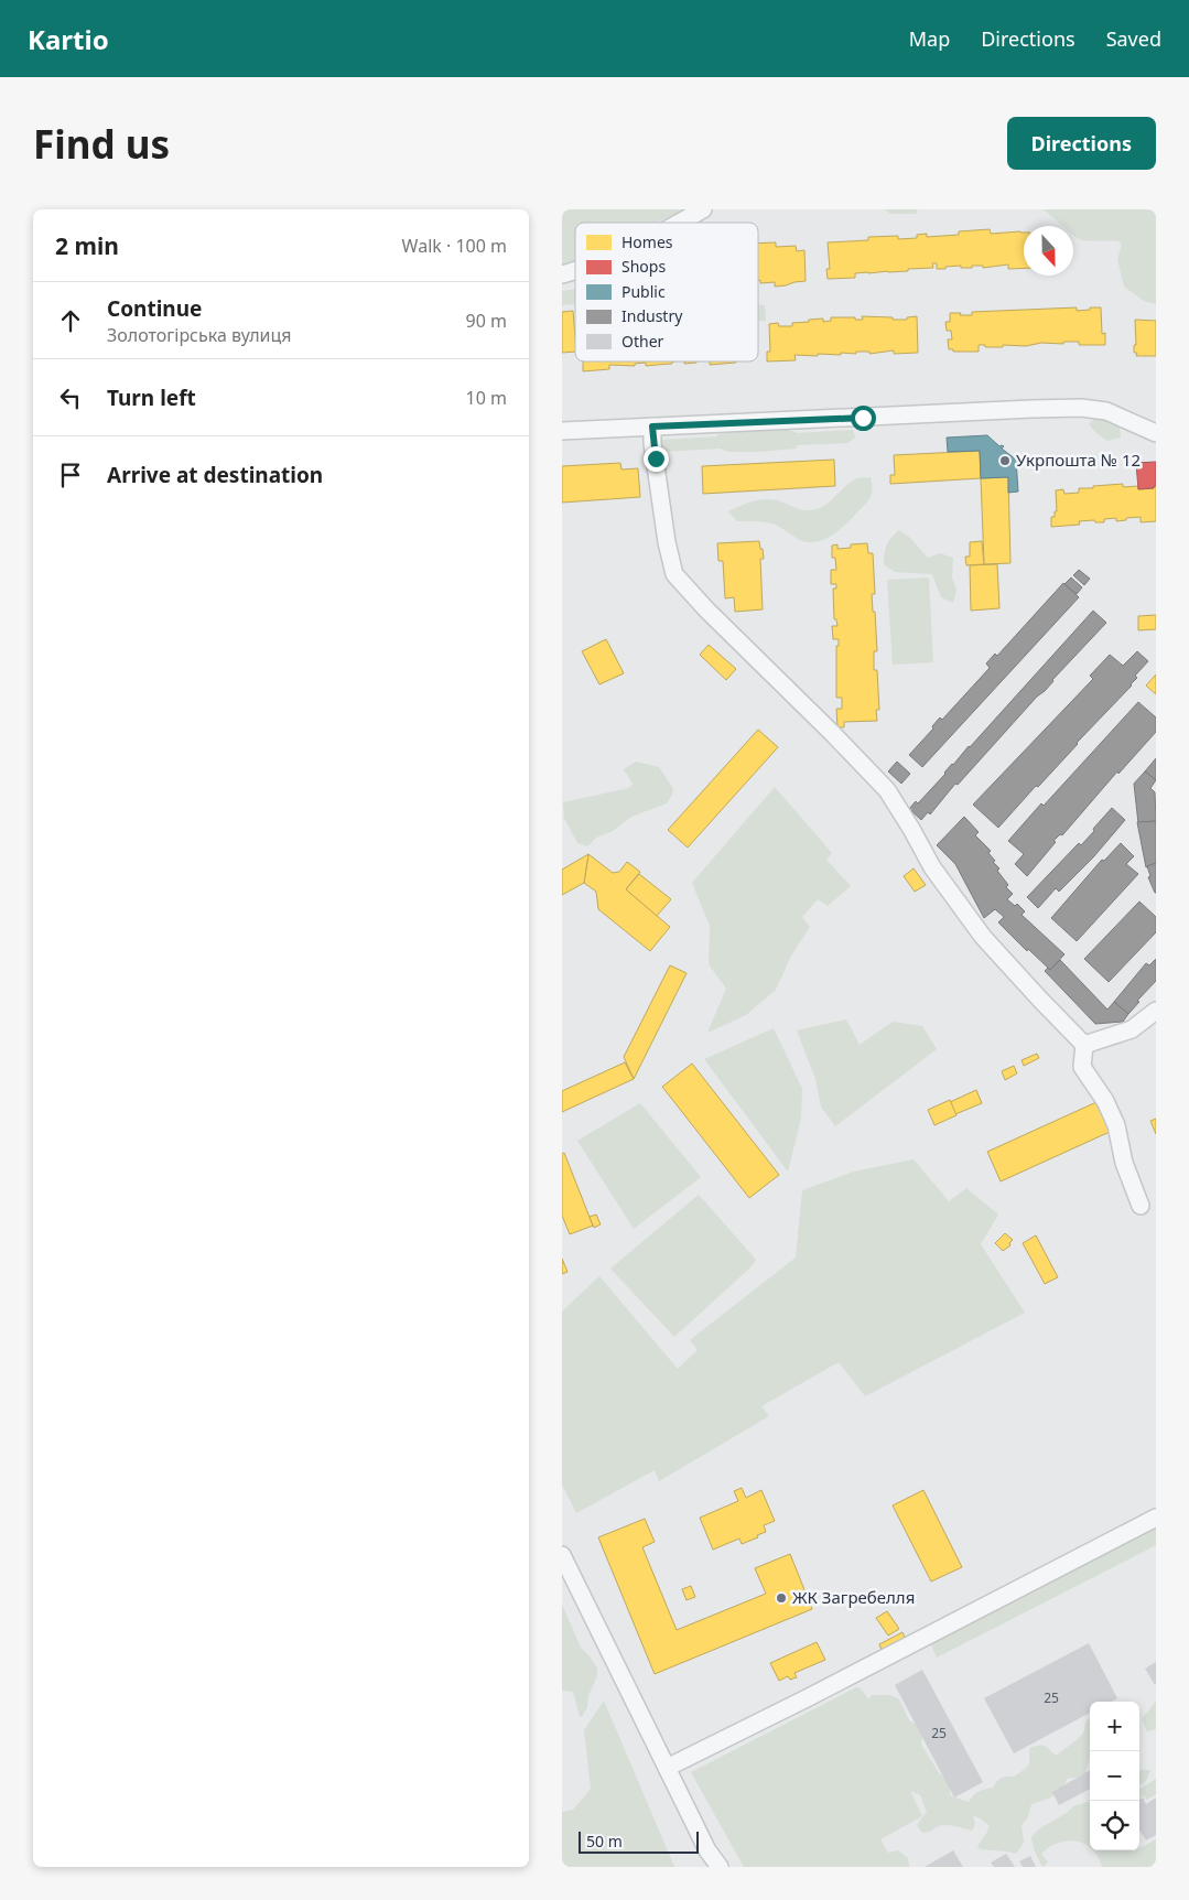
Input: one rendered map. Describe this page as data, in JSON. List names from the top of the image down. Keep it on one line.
{"places":["Укрпошта № 12","ЖК Загребелля"],"house_numbers":["25","25"],"legend":["Homes","Shops","Public","Industry","Other"],"scale_bar":"50 m","north":"bottom","page":{"header":"Kartio","nav":["Map","Directions","Saved"],"buttons":"Directions","title":"Find us","heading":["2 min","Walk · 100 m"],"list":[["Continue","Золотогірська вулиця","90 m"],["Turn left","10 m"],"Arrive at destination"],"map_buttons":["+","−"],"scale":"50 m"}}
